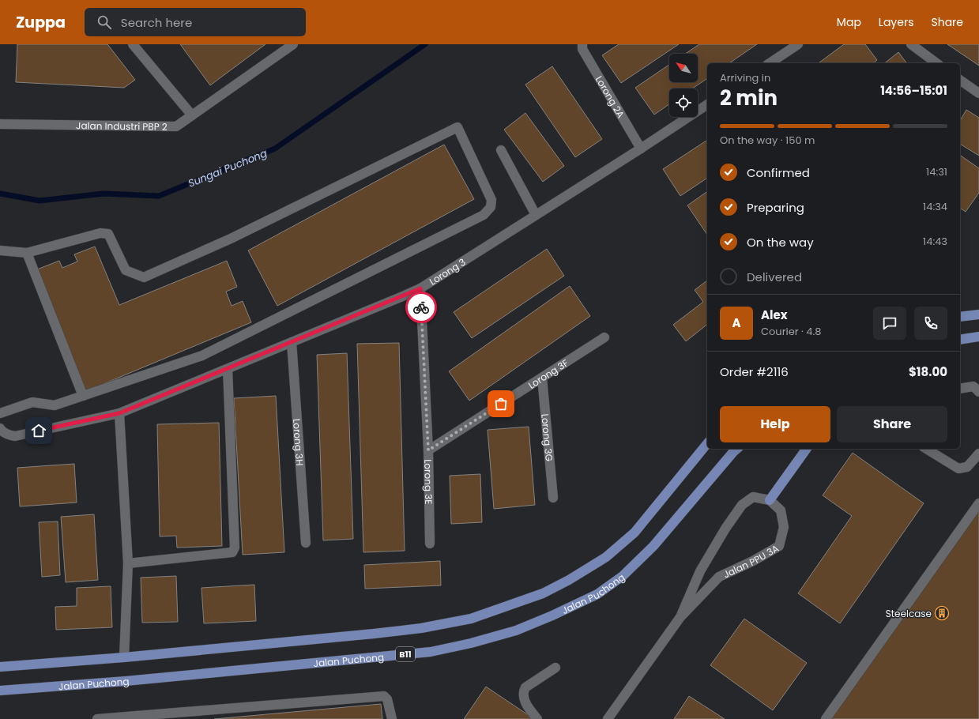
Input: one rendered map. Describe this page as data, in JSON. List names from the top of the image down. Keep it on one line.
{"streets":{"main road":["Jalan Puchong","B11"],"street":["Lorong 2A","Jalan Industri PBP 2","Lorong 3","Lorong 3F","Lorong 3G","Lorong 3H","Lorong 3E","Jalan PPU 3A"]},"crossings":[["Lorong 2A","Lorong 3"],["Lorong 3","Lorong 3H"],["Lorong 3","Lorong 3E"],["Lorong 3F","Lorong 3G"],["Lorong 3F","Lorong 3E"]],"water":["Sungai Puchong"],"places":{"building":["Steelcase"]},"north":"top left","page":{"header":"Zuppa","search":"Search here","nav":["Map","Layers","Share"],"heading":["2 min","Arriving in","14:56–15:01"],"panel":["Alex","Courier · 4.8","Order #2116","$18.00"],"bar":"On the way · 150 m","list":[["Confirmed","14:31"],["Preparing","14:34"],["On the way","14:43"],"Delivered"],"round":"A","buttons":["Help","Share"]}}
